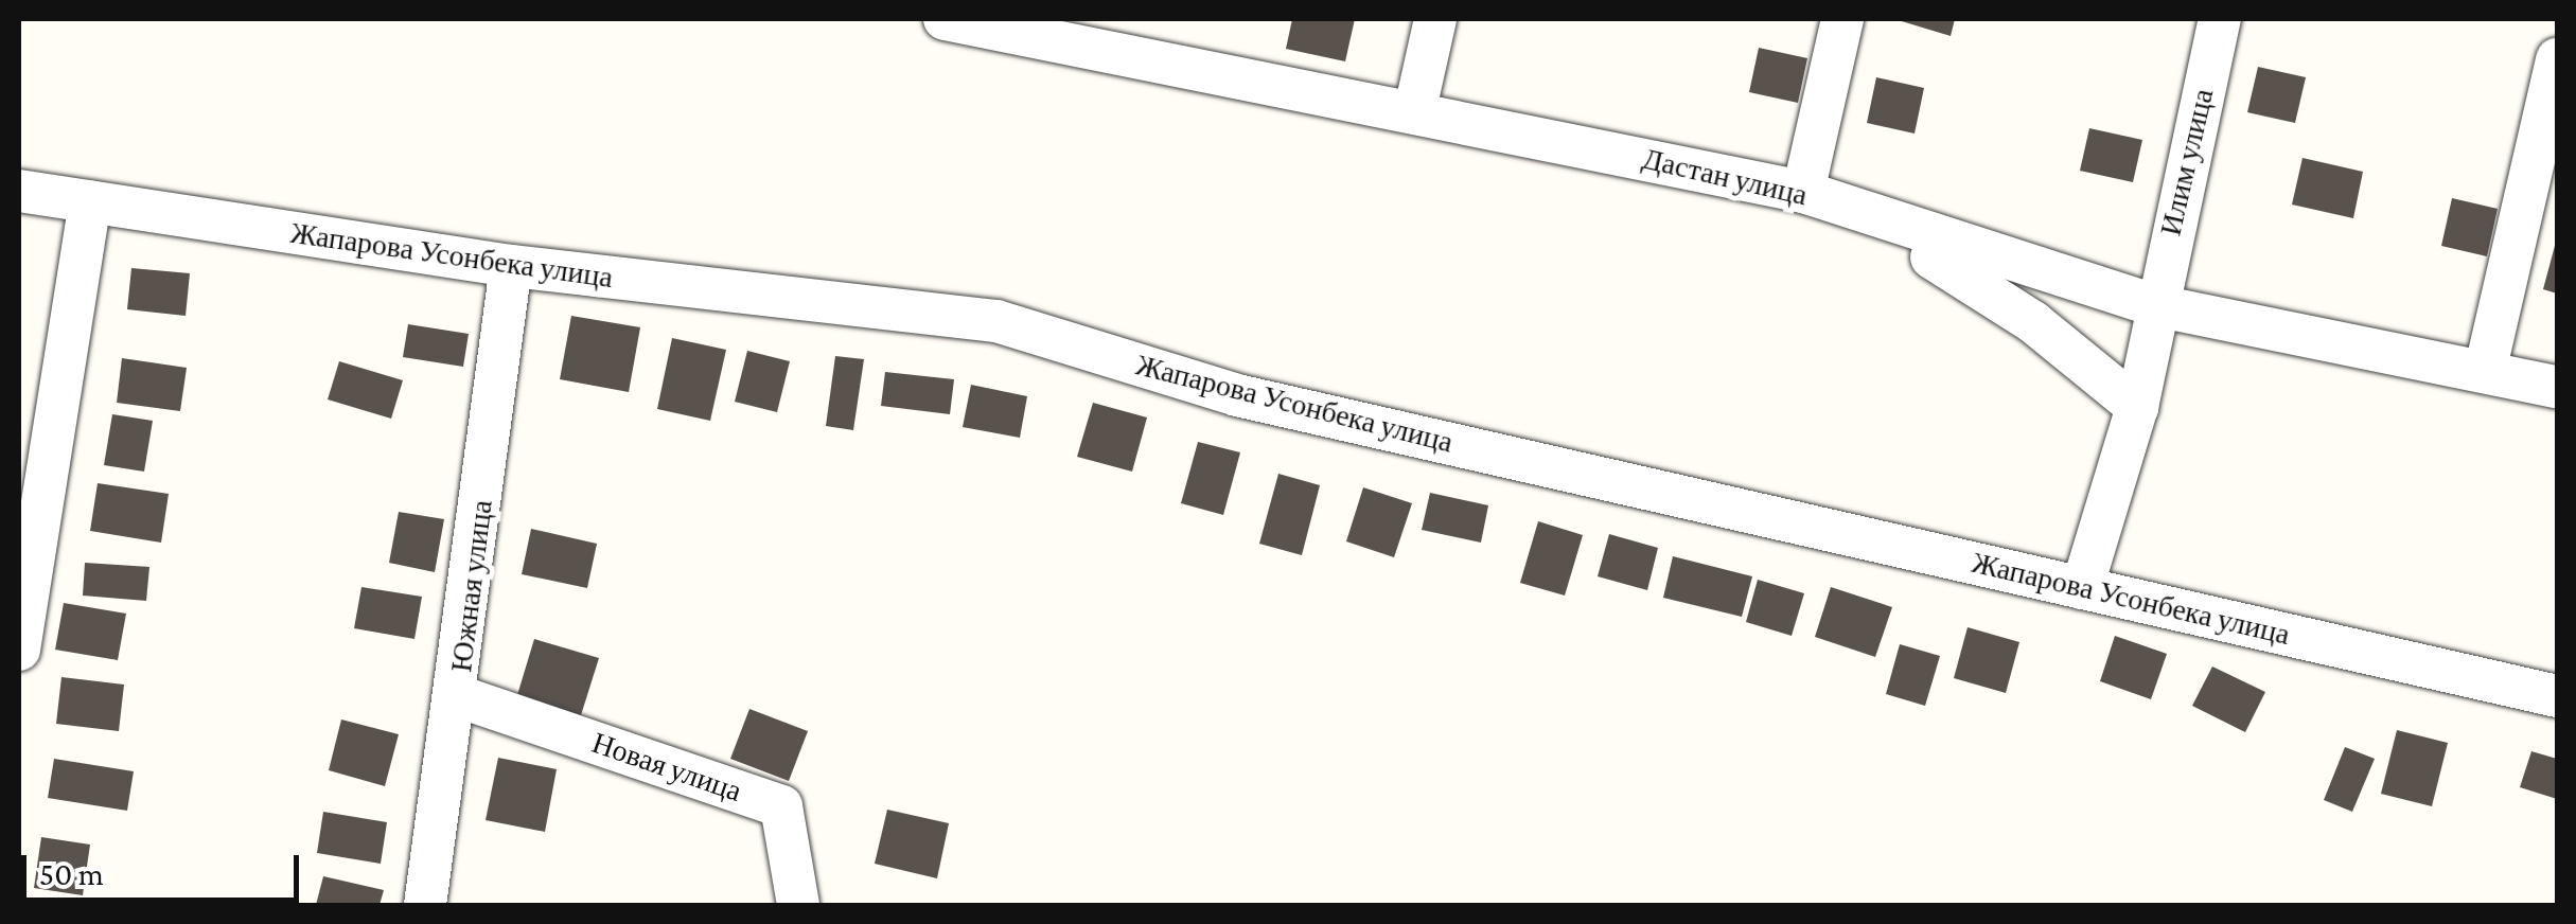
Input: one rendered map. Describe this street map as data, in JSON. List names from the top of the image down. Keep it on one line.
{"streets":{"street":["Илим улица","Дастан улица","Жапарова Усонбека улица","Южная улица","Новая улица"]},"crossings":[["Илим улица","Дастан улица"],["Илим улица","Жапарова Усонбека улица"],["Жапарова Усонбека улица","Южная улица"],["Южная улица","Новая улица"]],"scale_bar":"50 m"}
